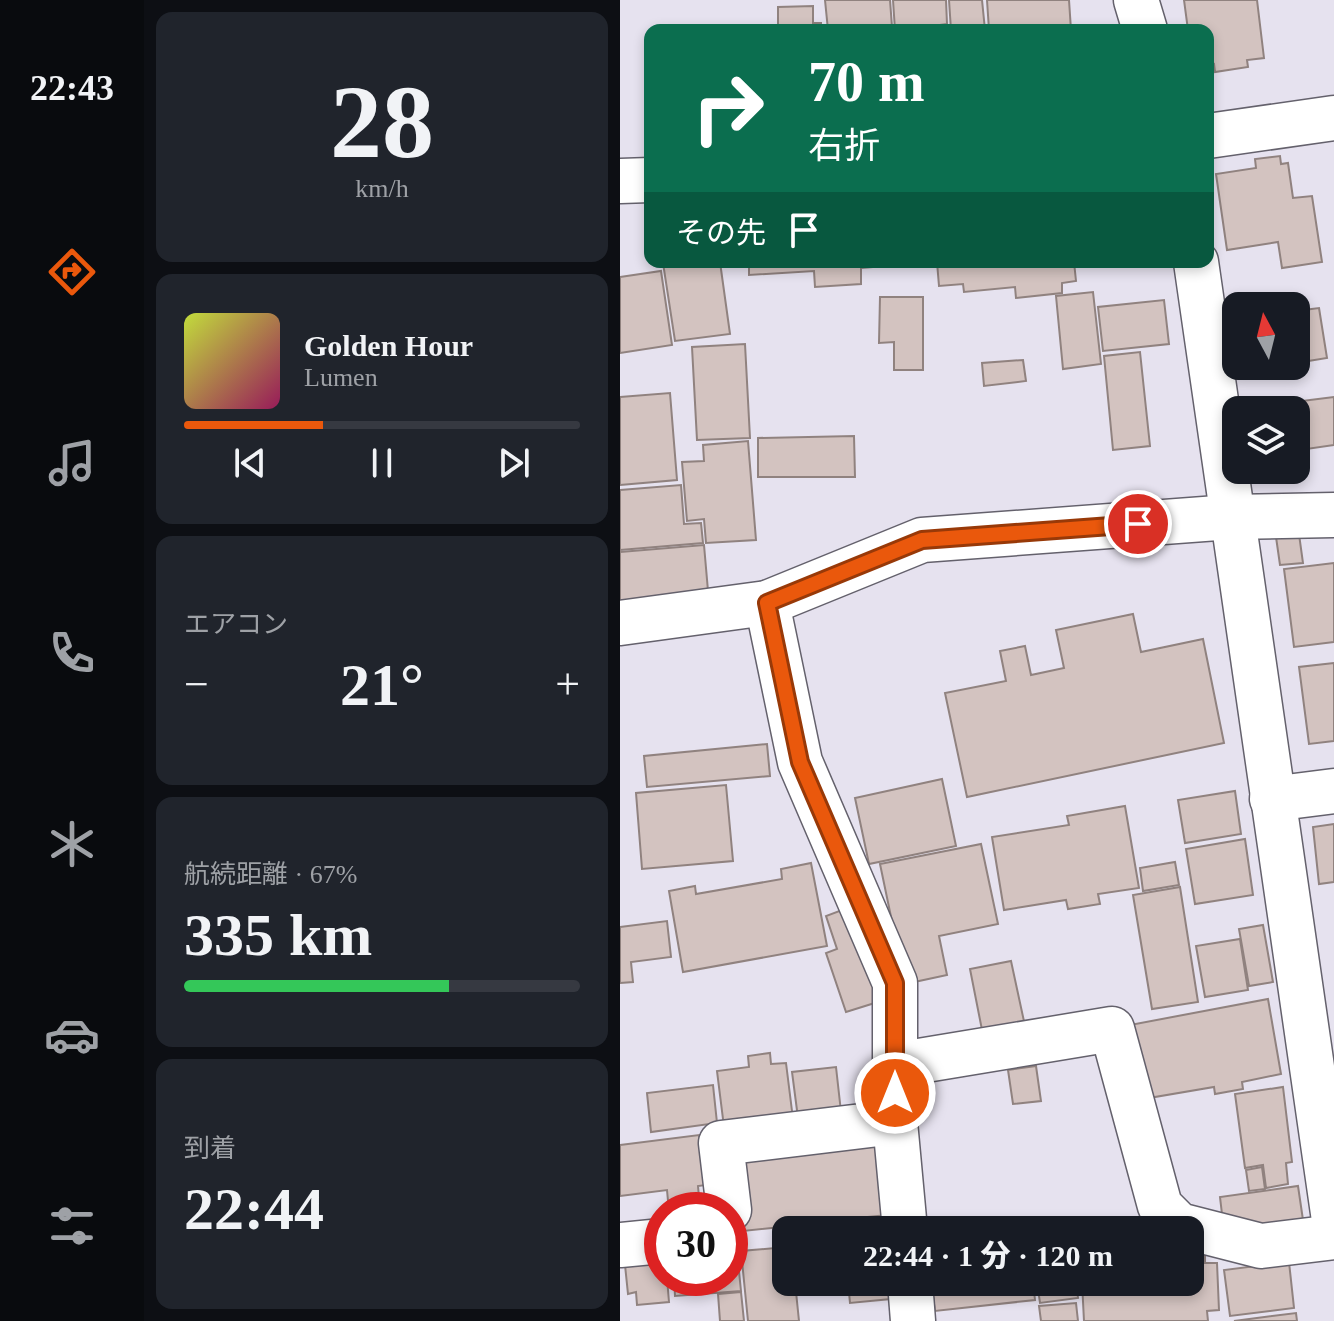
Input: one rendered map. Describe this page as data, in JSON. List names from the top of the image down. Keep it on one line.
{"north":"top","page":{"tabs":"22:43","tile":[["28","km/h"],"エアコン",["航続距離 · 67%","335 km"],["到着","22:44"]],"turn":["70 m","右折"],"then":"その先","song":["Golden Hour","Lumen"],"heat":["−","21°","+"],"limit":"30","trip":"22:44 · 1 分 · 120 m"}}
